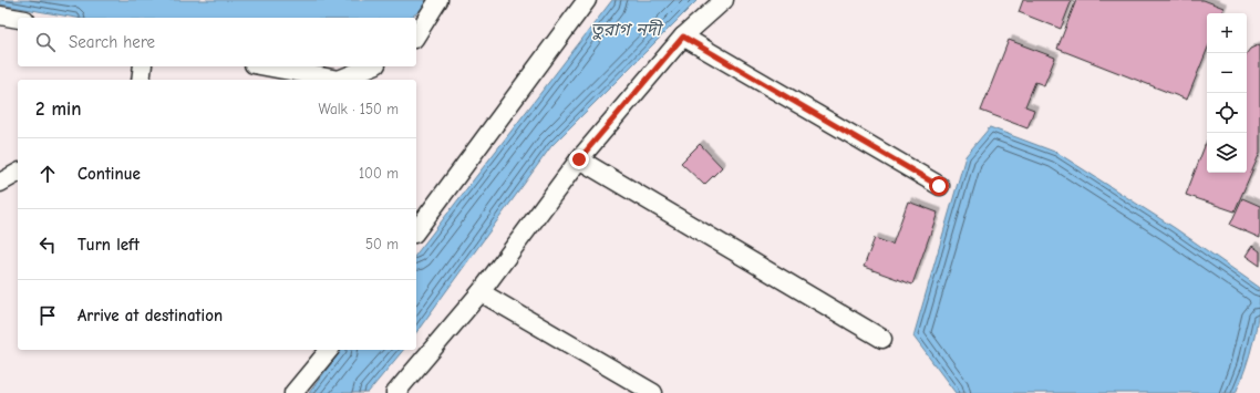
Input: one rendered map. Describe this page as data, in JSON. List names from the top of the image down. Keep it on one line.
{"water":["তুরাগ নদী"],"page":{"map_buttons":["+","−"],"search":"Search here","heading":["2 min","Walk · 150 m"],"list":[["Continue","100 m"],["Turn left","50 m"],"Arrive at destination"]}}
